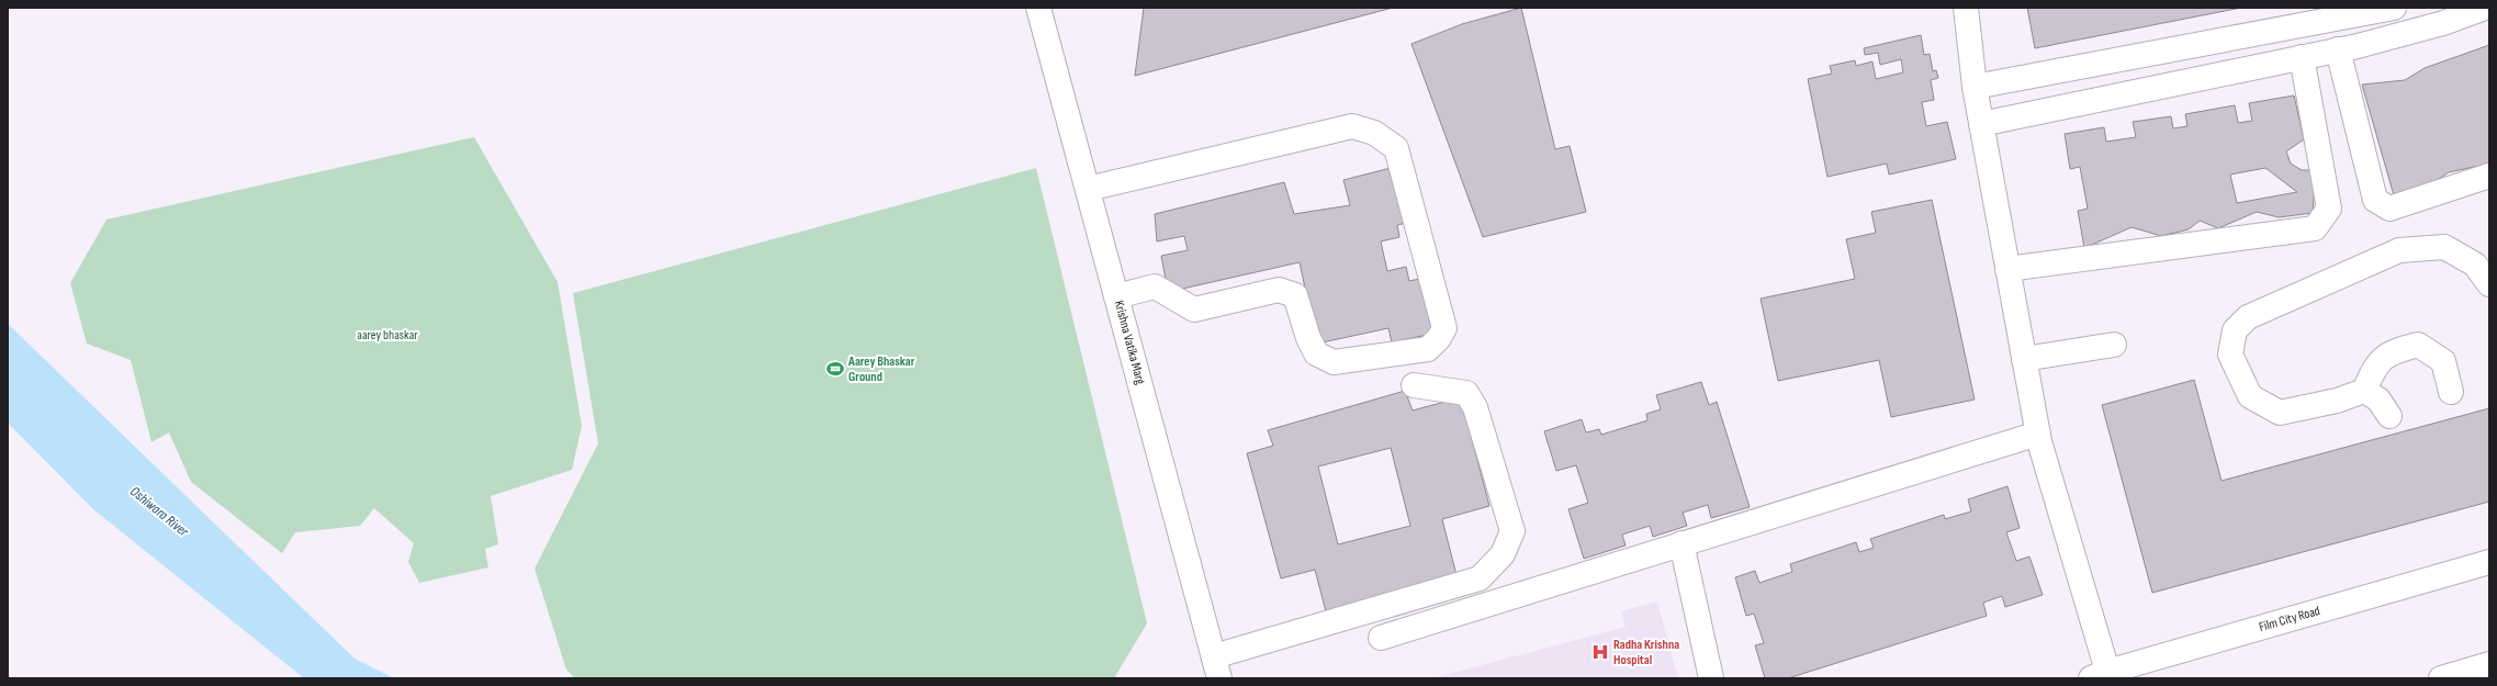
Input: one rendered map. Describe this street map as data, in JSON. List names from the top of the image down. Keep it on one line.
{"streets":{"street":["Krishna Vatika Marg","Film City Road"]},"water":["Oshiwara River"],"parks":["aarey bhaskar"],"places":{"sports":["Aarey Bhaskar Ground"],"hospital":["Radha Krishna Hospital"]}}
